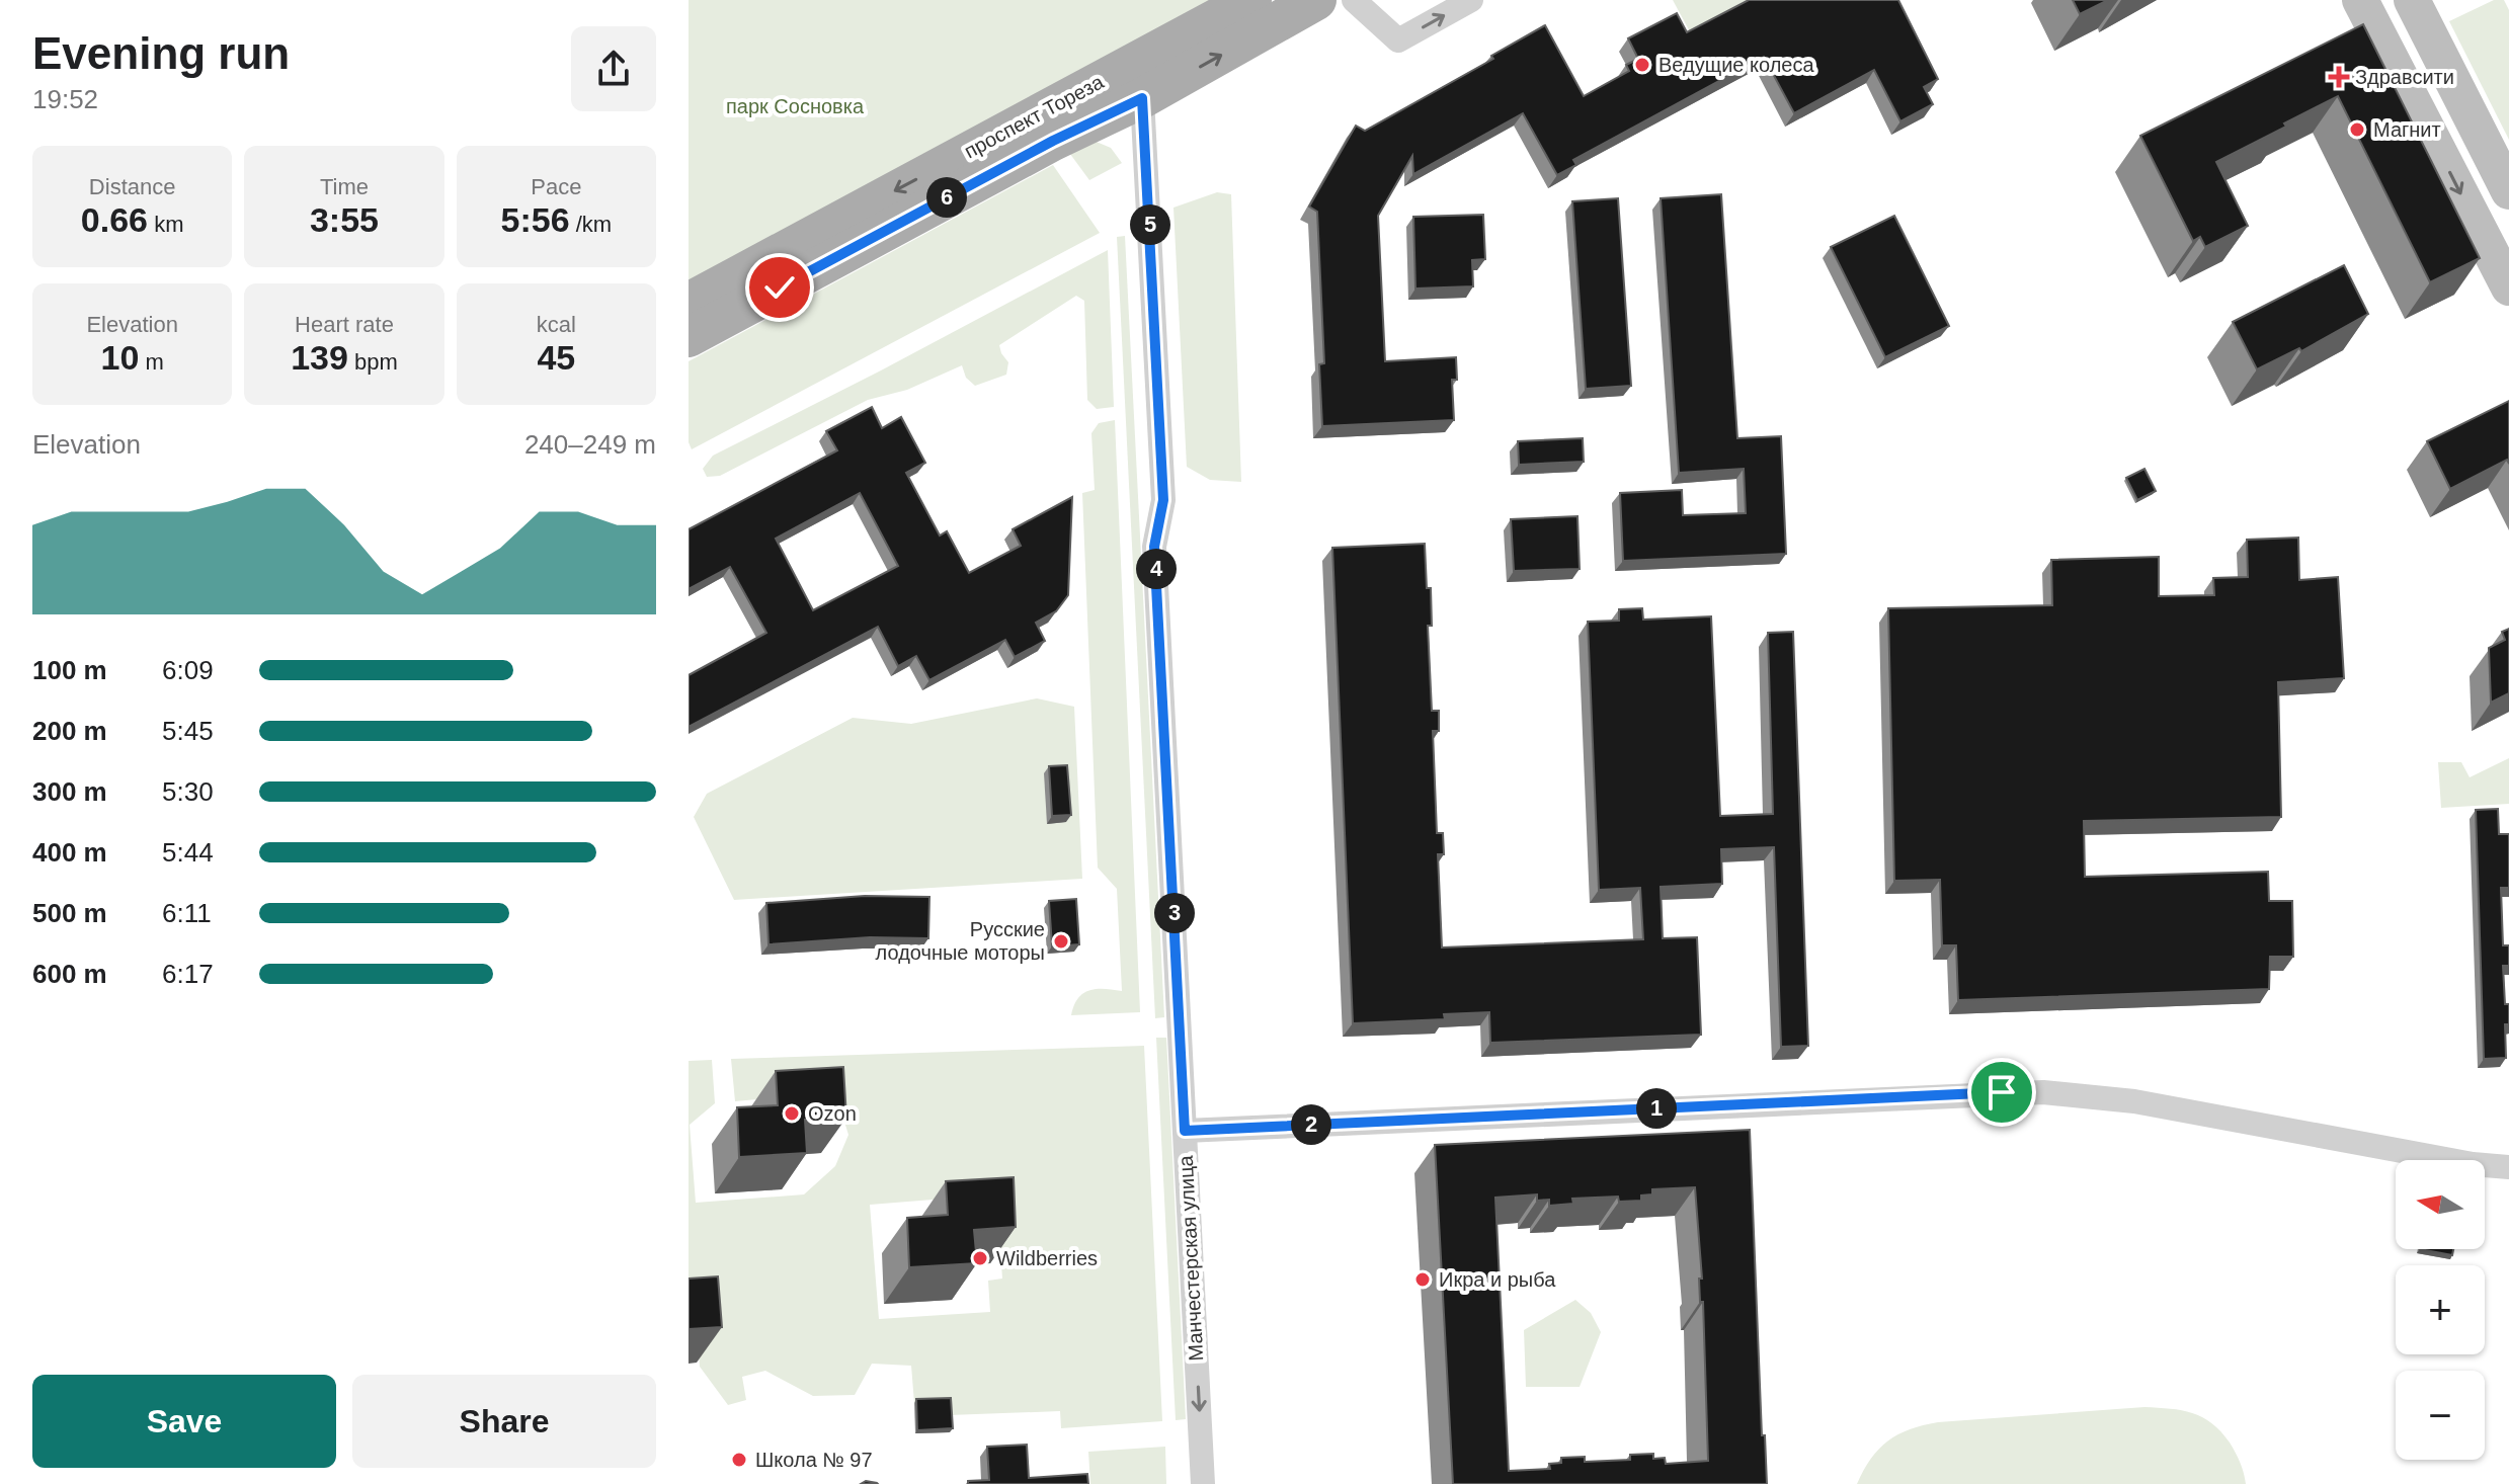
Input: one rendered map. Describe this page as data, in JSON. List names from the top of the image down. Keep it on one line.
{"streets":{"main road":["проспект Тореза"],"street":["Манчестерская улица"]},"crossings":[["проспект Тореза","Манчестерская улица"]],"parks":["парк Сосновка"],"places":{"other":["Ведущие колеса","Магнит","Русские лодочные моторы","Ozon","Wildberries","Икра и рыба","Школа № 97"],"health":["Здравсити"]},"north":"left","page":{"heading":["Evening run","19:52"],"stats":[["Distance","0.66 km"],["Time","3:55"],["Pace","5:56 /km"],["Elevation","10 m"],["Heart rate","139 bpm"],["kcal","45"]],"pins":["6","5","4","3","1","2"],"chart":["Elevation","240–249 m"],"list":[{"name":"100 m","note":"6:09"},{"name":"200 m","note":"5:45"},{"name":"300 m","note":"5:30"},{"name":"400 m","note":"5:44"},{"name":"500 m","note":"6:11"},{"name":"600 m","note":"6:17"}],"map_buttons":["+","−"],"buttons":["Save","Share"]}}
